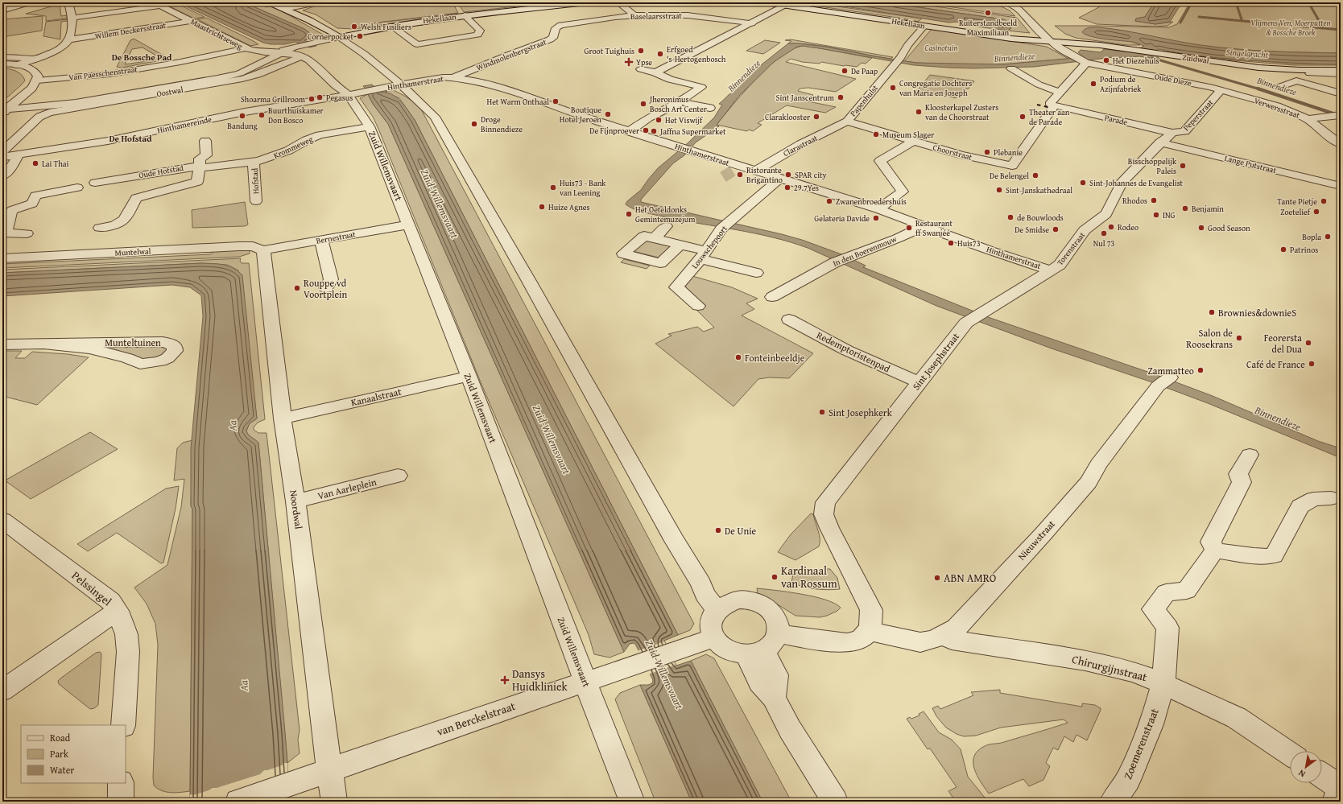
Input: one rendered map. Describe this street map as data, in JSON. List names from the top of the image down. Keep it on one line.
{"streets":{"main road":["Hekellaan","Zuidwal","Oostwal"],"street":["Baselaarsstraat","Willem Deckersstraat","Maastrichtseweg","Windmolenbergstraat","Van Paesschenstraat","Oude Dieze","Hinthamerstraat","Papenhulst","Verwersstraat","Peperstraat","Parade","Hinthamereinde","Clarastraat","Krommeweg","Choorstraat","Lange Putstraat","Zuid Willemsvaart","Oude Hofstad","Hofstad","Bernestraat","Louwschepoort","Torenstraat","In den Boerenmouw","Muntelwal","Munteltuinen","Redemptoristenpad","Sint Josephstraat","Kanaalstraat","Van Aarleplein","Noordwal","Nieuwstraat","Pelssingel","Chirurgijnstraat","van Berckelstraat","Zoemerenstraat"]},"crossings":[["Baselaarsstraat","Windmolenbergstraat"],["Hekellaan","Zuidwal"],["Hekellaan","Oude Dieze"],["Hekellaan","Oostwal"],["Hekellaan","Papenhulst"],["Willem Deckersstraat","Maastrichtseweg"],["Maastrichtseweg","Van Paesschenstraat"],["Maastrichtseweg","Oostwal"],["Maastrichtseweg","Zuid Willemsvaart"],["Windmolenbergstraat","Hinthamerstraat"],["Zuidwal","Oude Dieze"],["Oude Dieze","Verwersstraat"],["Oude Dieze","Peperstraat"],["Hinthamerstraat","Hinthamereinde"],["Hinthamerstraat","Clarastraat"],["Hinthamerstraat","Zuid Willemsvaart"],["Hinthamerstraat","Louwschepoort"],["Hinthamerstraat","Torenstraat"],["Hinthamerstraat","In den Boerenmouw"],["Hinthamerstraat","Sint Josephstraat"],["Oostwal","Zuid Willemsvaart"],["Papenhulst","Clarastraat"],["Papenhulst","Choorstraat"],["Peperstraat","Parade"],["Parade","Choorstraat"],["Hinthamereinde","Zuid Willemsvaart"],["Clarastraat","Choorstraat"],["Krommeweg","Zuid Willemsvaart"],["Krommeweg","Oude Hofstad"],["Krommeweg","Hofstad"],["Lange Putstraat","Torenstraat"],["Zuid Willemsvaart","Bernestraat"],["Zuid Willemsvaart","Kanaalstraat"],["Zuid Willemsvaart","van Berckelstraat"],["Bernestraat","Muntelwal"],["Bernestraat","Noordwal"],["Torenstraat","Sint Josephstraat"],["Muntelwal","Noordwal"],["Redemptoristenpad","Sint Josephstraat"],["Sint Josephstraat","Nieuwstraat"],["Kanaalstraat","Noordwal"],["Van Aarleplein","Noordwal"],["Noordwal","van Berckelstraat"],["Nieuwstraat","Chirurgijnstraat"],["Chirurgijnstraat","Zoemerenstraat"]],"districts":["De Bossche Pad","De Hofstad"],"water":["Singelgracht","Binnendieze","Zuid-Willemsvaart","Aa"],"parks":["Vlijmens Ven, Moerputten & Bossche Broek","Casinotuin"],"places":{"other":["Ruiterstandbeeld Maximiliaan","Welsh Fusiliers","Cornerpocket","Groot Tuighuis","Erfgoed 's-Hertogenbosch","Het Diezehuis","De Paap","Podium de Azijnfabriek","Congregatie Dochters van Maria en Joseph","Pegasus","Sint Janscentrum","Shoarma Grillroom","Het Warm Onthaal","Jheronimus Bosch Art Center","Kloosterkapel Zusters van de Choorstraat","Boutique Hotel Jeroen","Buurthuiskamer Don Bosco","Bandung","Claraklooster","Theater aan de Parade","Het Viswijf","Droge Binnendieze","De Fijnproever","Jaffna Supermarket","Museum Slager","Plebanie","Lai Thai","Bisschoppelijk Paleis","Ristorante Brigantino","SPAR city","De Belengel","Sint-Johannes de Evangelist","Huis73 - Bank van Leening","29.7Yes","Sint-Janskathedraal","Rhodos","Zwanenbroedershuis","Tante Pietje","Huize Agnes","Benjamin","Zoetelief","Het Oeteldonks Gemintemuzejum","ING","de Bouwloods","Gelateria Davide","Rodeo","Restaurant ff Swanjéé","Good Season","De Smidse","Nul 73","Bopla","Huis73","Patrinos","Rouppe vd Voortplein","Brownies&downieS","Salon de Roosekrans","Feorersta del Dua","Fonteinbeeldje","Café de France","Zammatteo","Sint Josephkerk","De Unie","Kardinaal van Rossum","ABN AMRO"],"health":["Ypse","Dansys Huidkliniek"]},"legend":["Road","Park","Water"],"north":"bottom left"}
